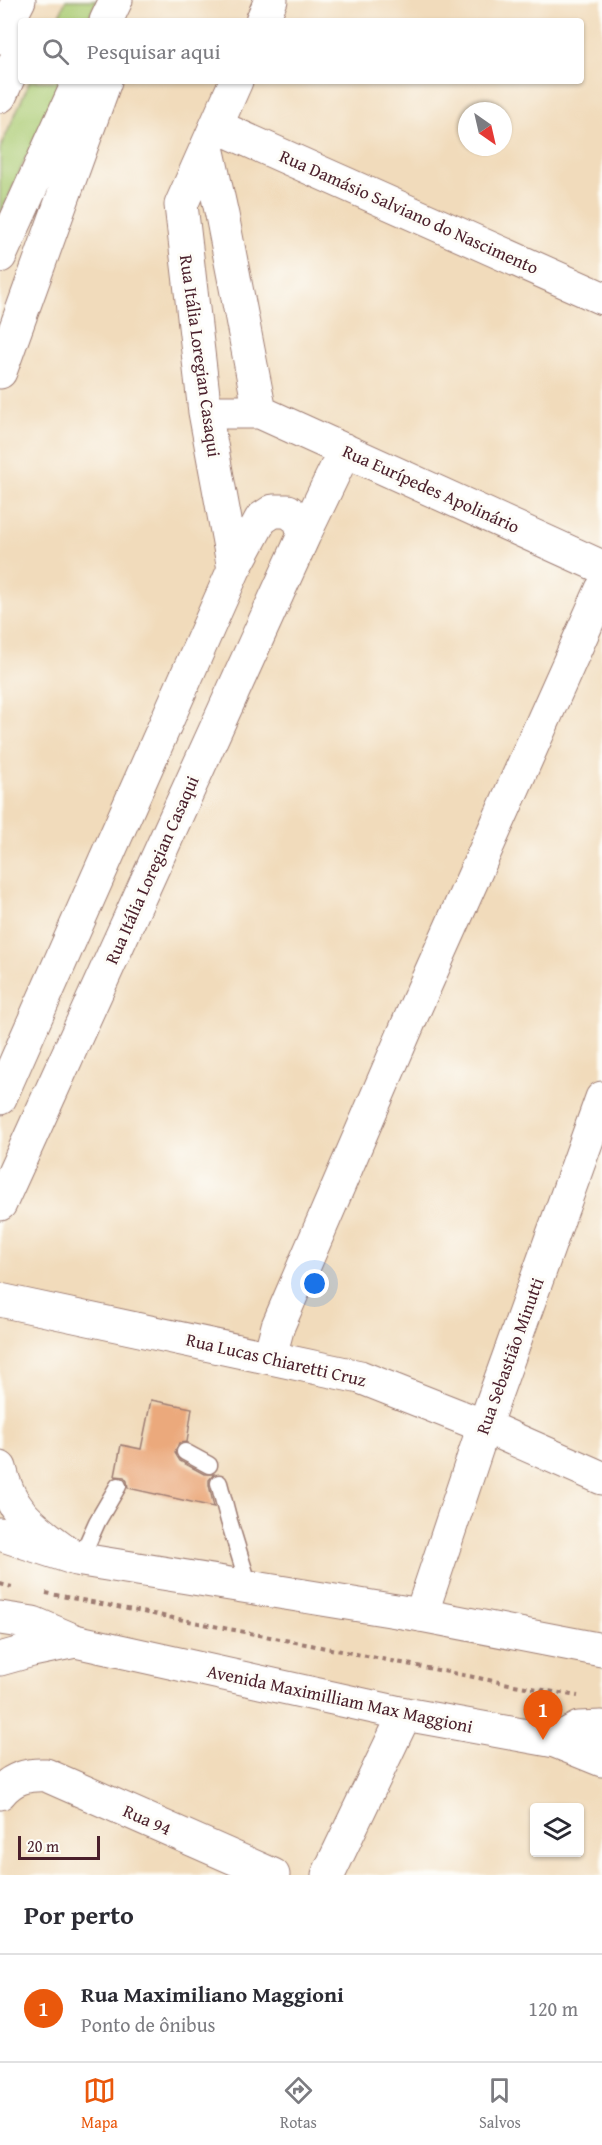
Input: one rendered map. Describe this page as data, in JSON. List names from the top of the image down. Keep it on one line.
{"streets":{"main road":["Rua Damásio Salviano do Nascimento","Rua Itália Loregian Casaqui","Rua Eurípedes Apolinário","Rua Sebastião Minutti","Rua Lucas Chiaretti Cruz","Avenida Maximilliam Max Maggioni","Rua 94"]},"crossings":[["Rua Damásio Salviano do Nascimento","Rua Itália Loregian Casaqui"],["Rua Itália Loregian Casaqui","Rua Eurípedes Apolinário"],["Rua Sebastião Minutti","Rua Lucas Chiaretti Cruz"]],"scale_bar":"20 m","north":"bottom right","page":{"search":"Pesquisar aqui","pins":"1","scale":"20 m","heading":"Por perto","list":[{"mark":"1","name":"Rua Maximiliano Maggioni","note":"Ponto de ônibus","value":"120 m"}],"nav":["Mapa","Rotas","Salvos"]}}
